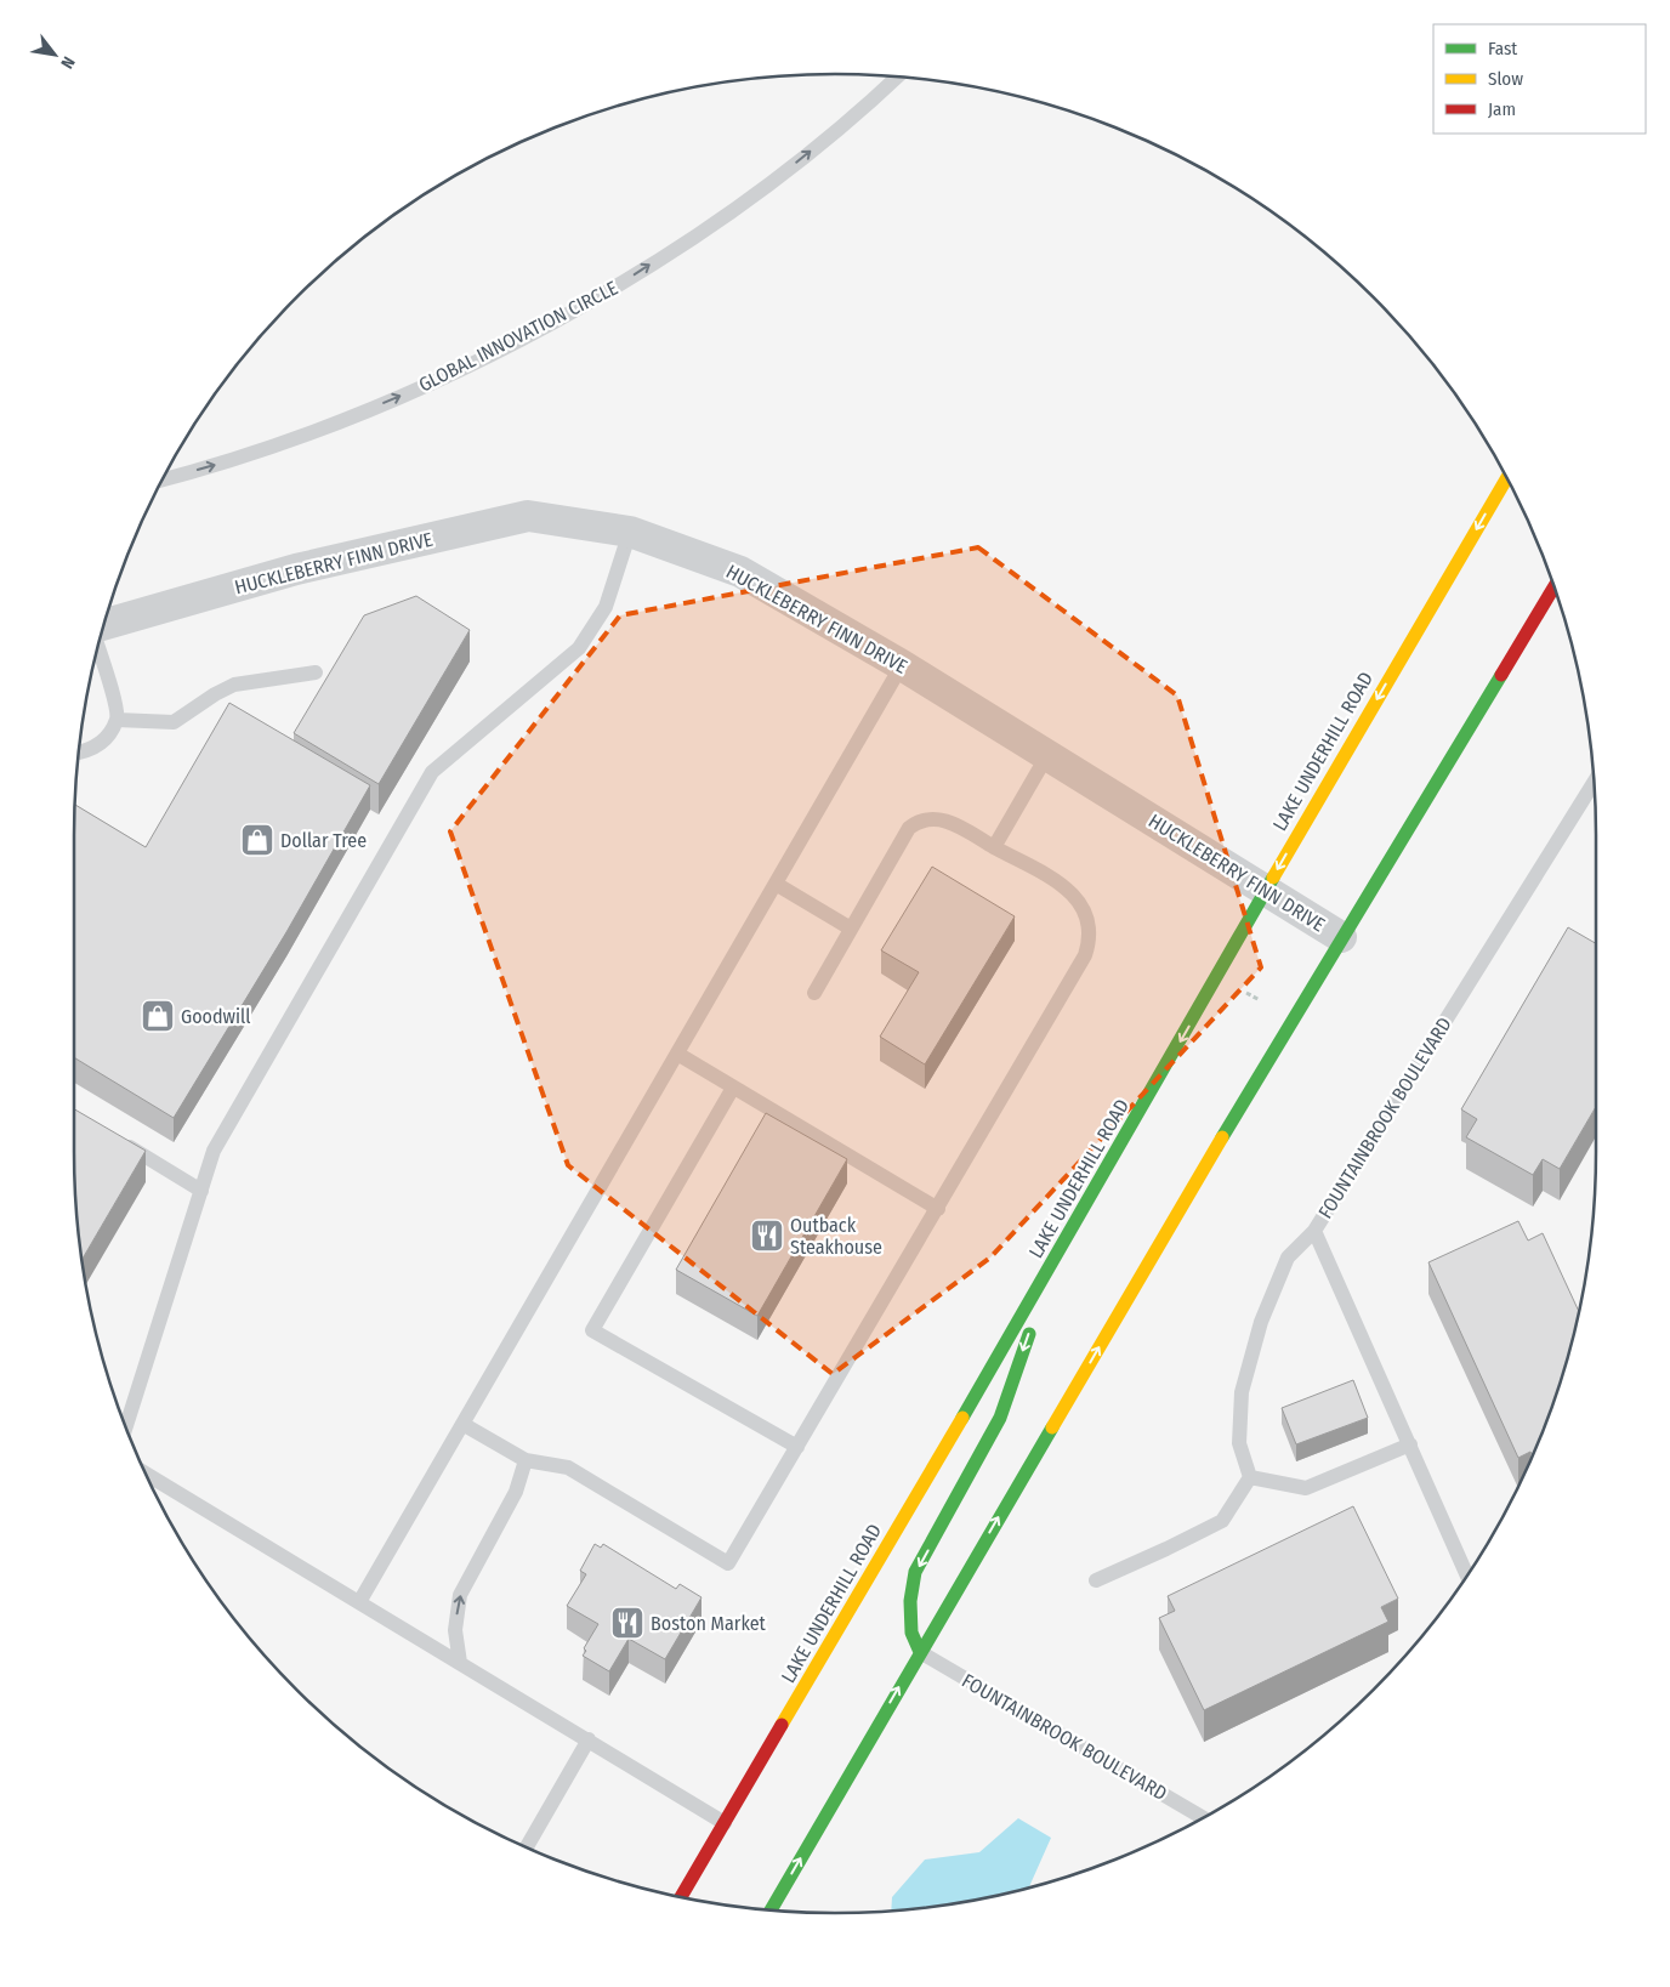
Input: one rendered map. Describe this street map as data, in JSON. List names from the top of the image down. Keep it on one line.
{"streets":{"street":["HUCKLEBERRY FINN DRIVE","LAKE UNDERHILL ROAD"],"lane":["GLOBAL INNOVATION CIRCLE","FOUNTAINBROOK BOULEVARD"]},"crossings":[["HUCKLEBERRY FINN DRIVE","LAKE UNDERHILL ROAD"]],"one_way":["GLOBAL INNOVATION CIRCLE"],"places":{"shop":["Dollar Tree","Goodwill"],"restaurant":["Outback Steakhouse","Boston Market"]},"legend":["Fast","Slow","Jam"],"north":"bottom right"}
